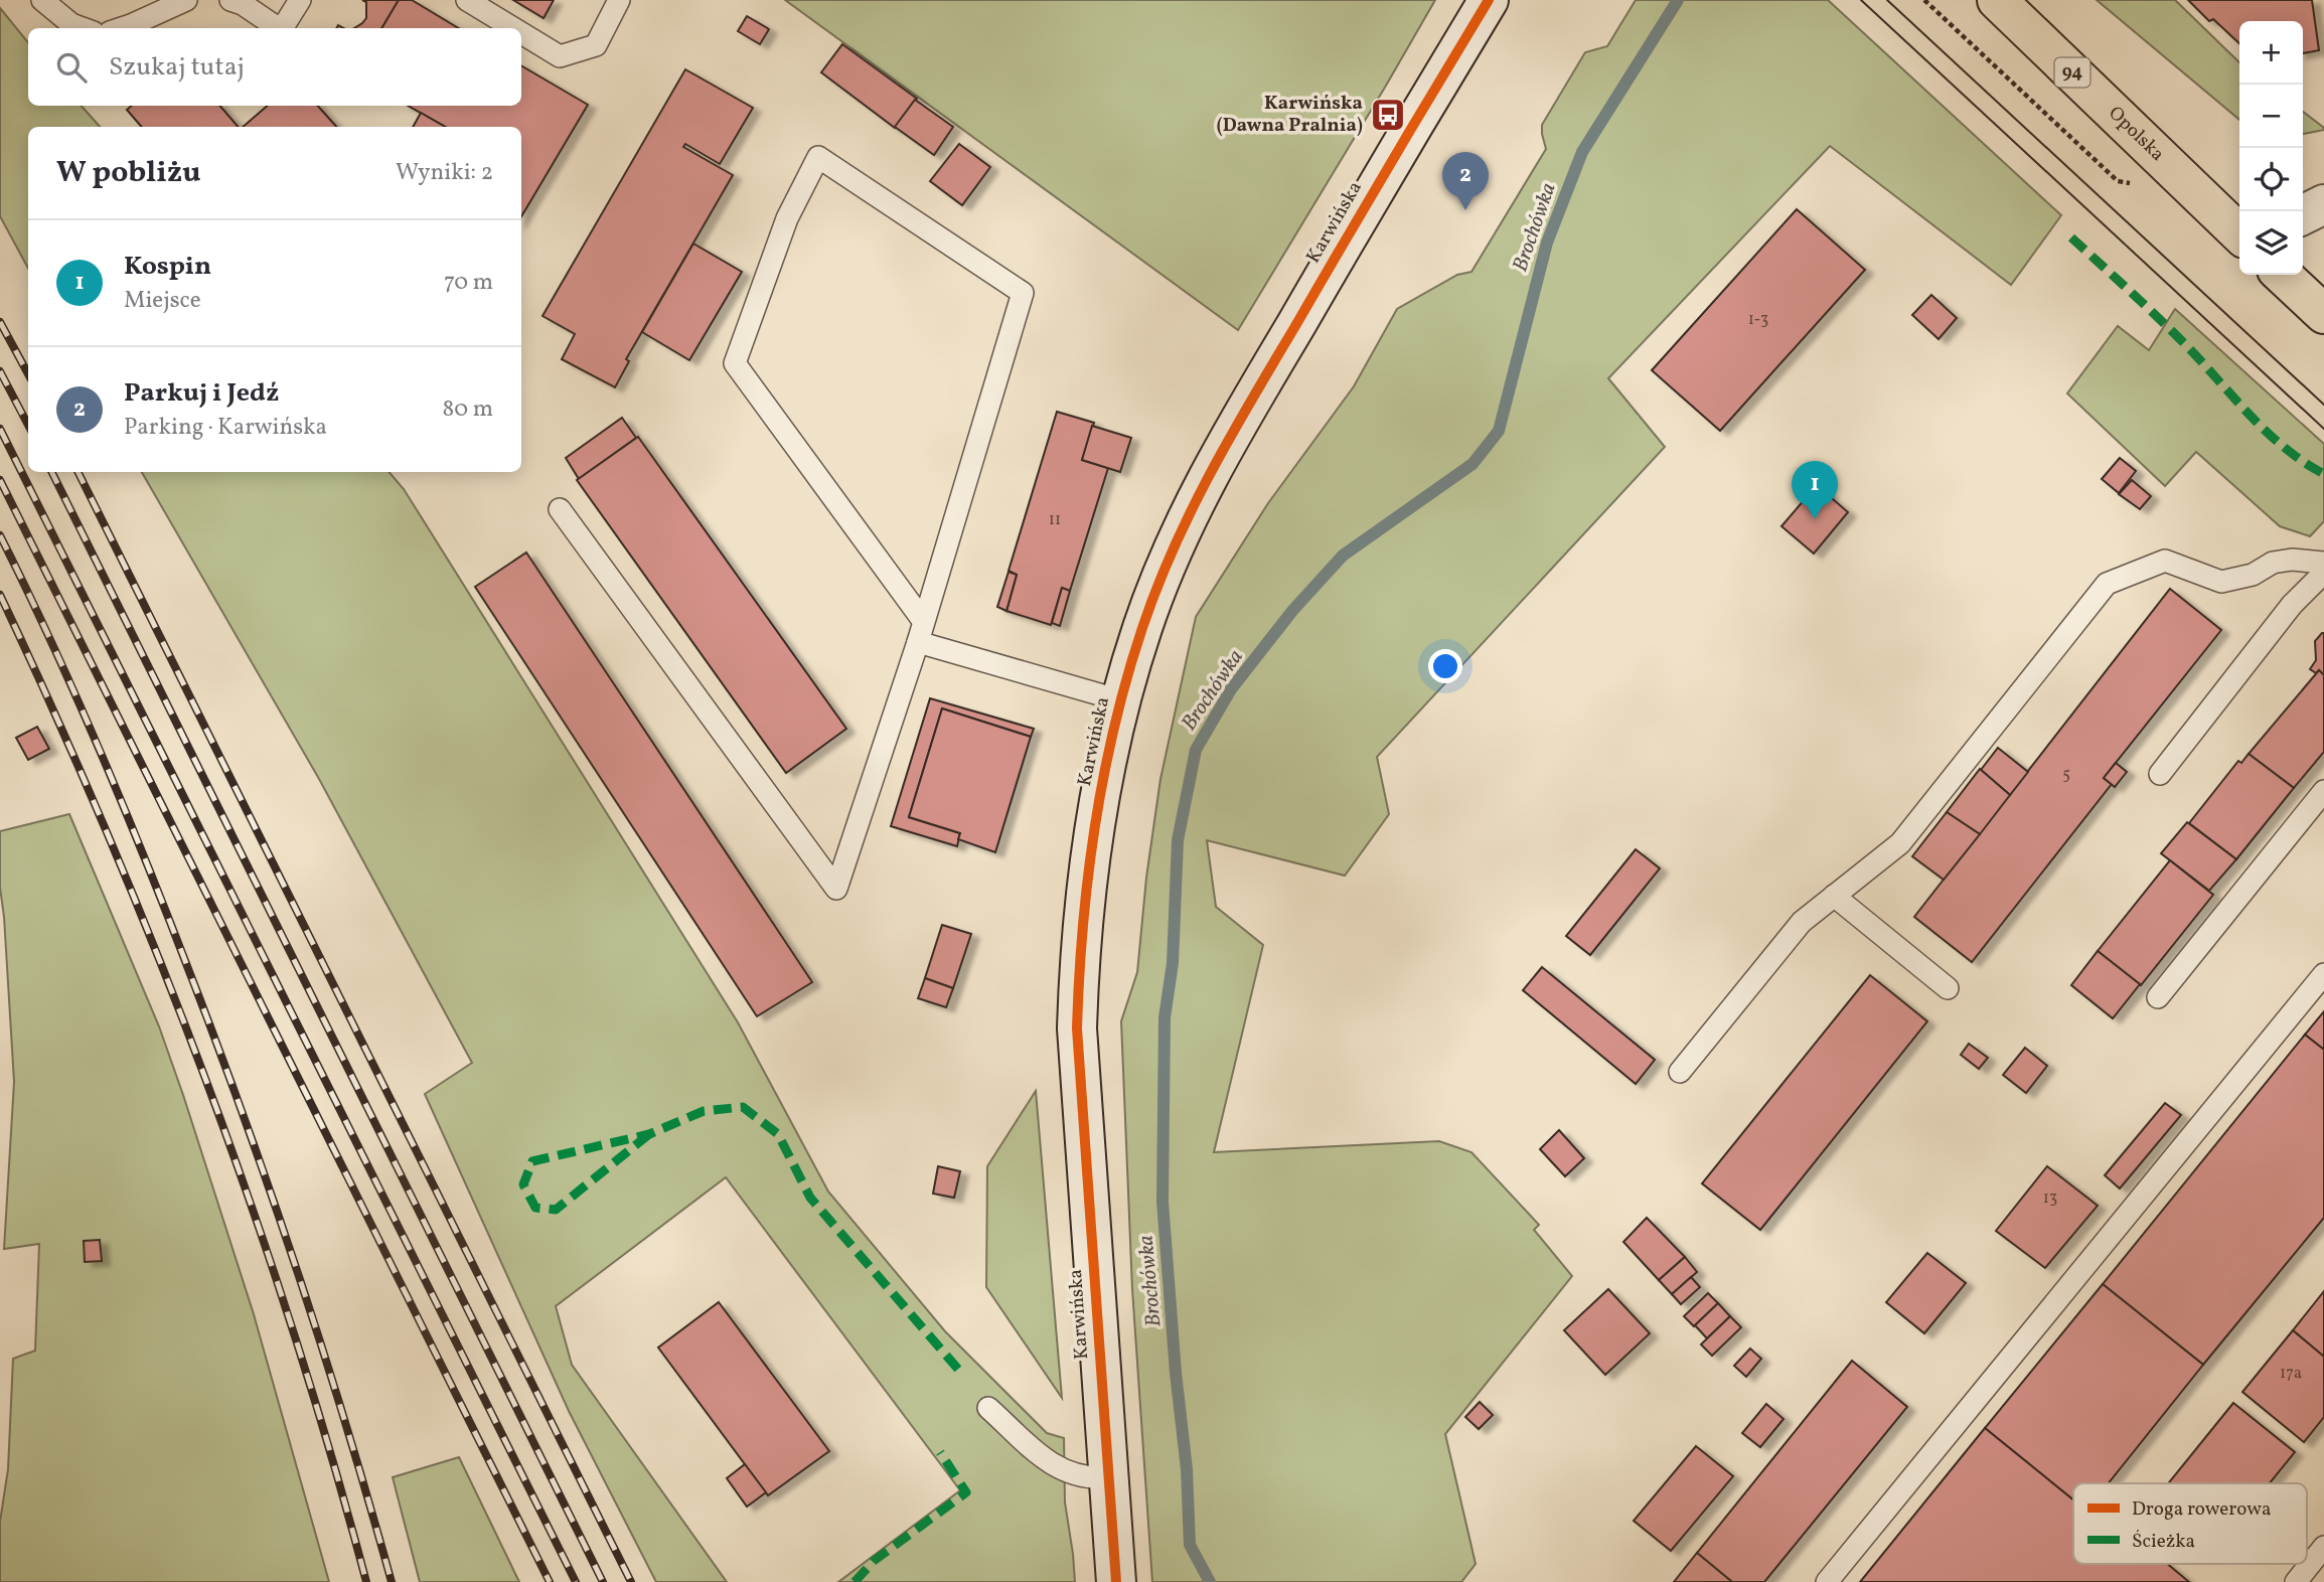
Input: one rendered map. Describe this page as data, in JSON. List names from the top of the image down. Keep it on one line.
{"streets":{"main road":["94","Opolska"],"street":["Karwińska"]},"water":["Brochówka"],"places":{"bus stop":["Karwińska (Dawna Pralnia)"]},"house_numbers":["1-3","11","5","13","17a"],"legend":["Droga rowerowa","Ścieżka"],"page":{"map_buttons":["+","−"],"search":"Szukaj tutaj","heading":["W pobliżu","Wyniki: 2"],"pins":["2","1"],"list":[{"mark":"1","name":"Kospin","note":"Miejsce","value":"70 m"},{"mark":"2","name":"Parkuj i Jedź","note":"Parking · Karwińska","value":"80 m"}]}}
